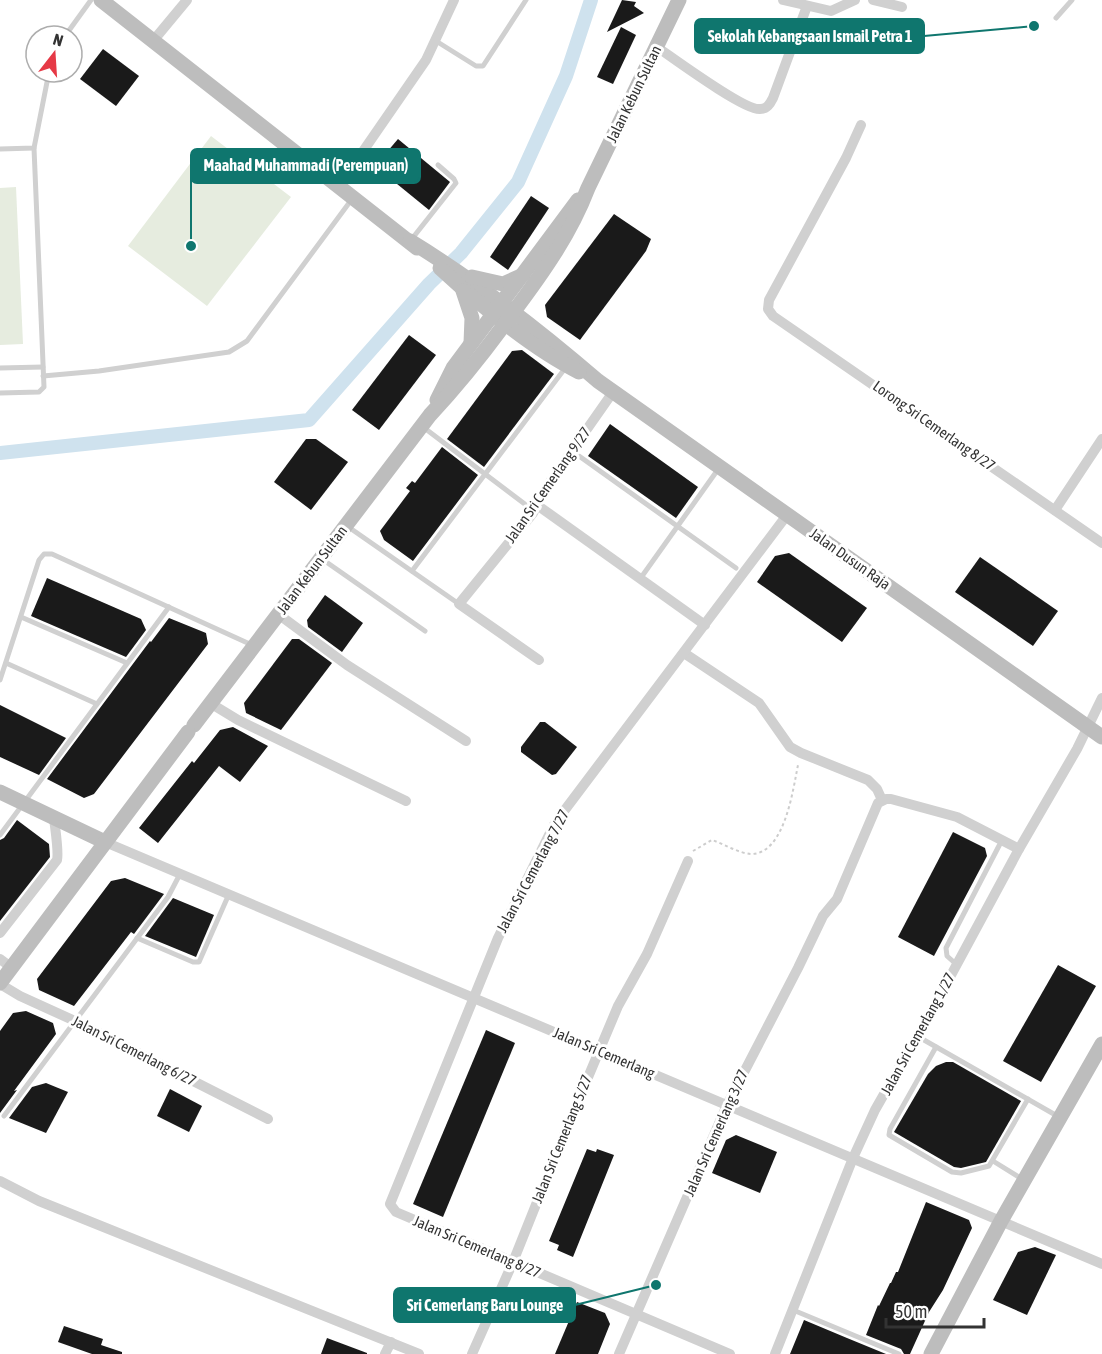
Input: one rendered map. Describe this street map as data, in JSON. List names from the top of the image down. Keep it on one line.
{"streets":{"main road":["Jalan Kebun Sultan","Jalan Dusun Raja"],"street":["Lorong Sri Cemerlang 8/27","Jalan Sri Cemerlang 9/27","Jalan Sri Cemerlang 7/27","Jalan Sri Cemerlang 1/27","Jalan Sri Cemerlang 6/27","Jalan Sri Cemerlang","Jalan Sri Cemerlang 3/27","Jalan Sri Cemerlang 5/27","Jalan Sri Cemerlang 8/27"]},"crossings":[["Jalan Kebun Sultan","Jalan Dusun Raja"],["Jalan Kebun Sultan","Jalan Sri Cemerlang 6/27"],["Jalan Kebun Sultan","Jalan Sri Cemerlang"],["Jalan Sri Cemerlang 9/27","Jalan Dusun Raja"],["Jalan Dusun Raja","Jalan Sri Cemerlang 7/27"],["Jalan Dusun Raja","Jalan Sri Cemerlang 1/27"],["Jalan Sri Cemerlang 7/27","Jalan Sri Cemerlang"],["Jalan Sri Cemerlang 7/27","Jalan Sri Cemerlang 8/27"],["Jalan Sri Cemerlang 1/27","Jalan Sri Cemerlang"],["Jalan Sri Cemerlang","Jalan Sri Cemerlang 3/27"],["Jalan Sri Cemerlang","Jalan Sri Cemerlang 5/27"],["Jalan Sri Cemerlang 3/27","Jalan Sri Cemerlang 8/27"],["Jalan Sri Cemerlang 5/27","Jalan Sri Cemerlang 8/27"]],"places":["Sekolah Kebangsaan Ismail Petra 1","Maahad Muhammadi (Perempuan)","Sri Cemerlang Baru Lounge"],"scale_bar":"50 m","north":"top"}
